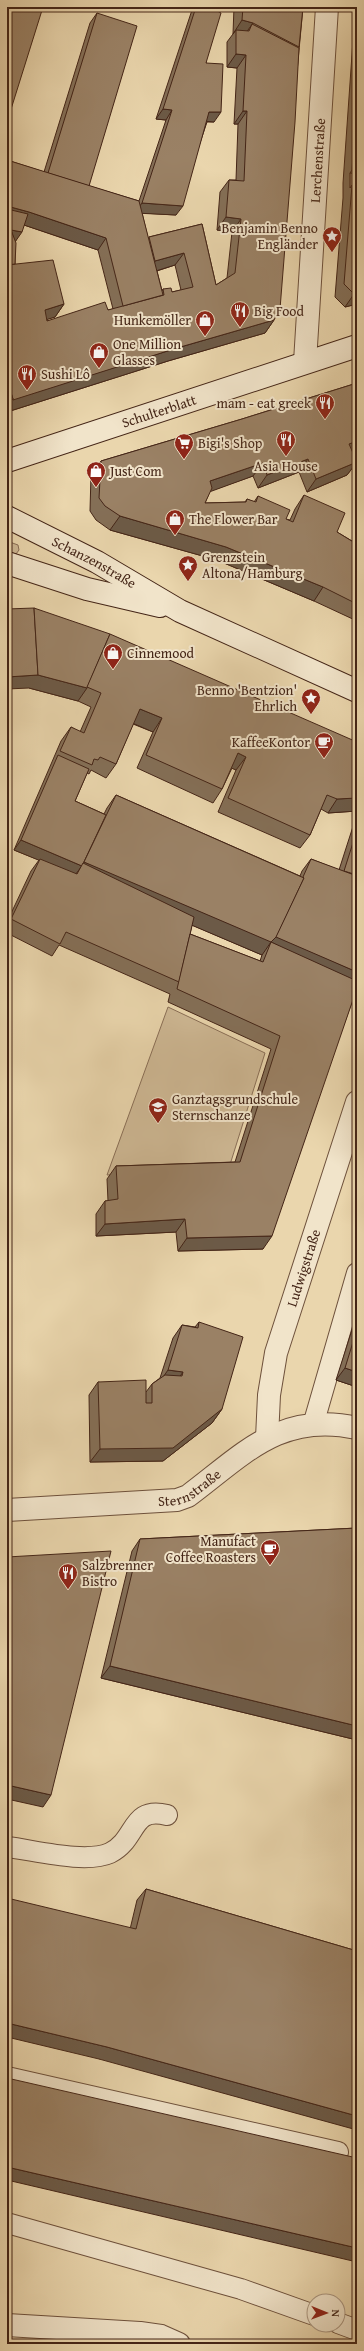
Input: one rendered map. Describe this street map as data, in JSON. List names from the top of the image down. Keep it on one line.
{"streets":{"street":["Lerchenstraße","Schulterblatt","Schanzenstraße","Ludwigstraße","Sternstraße"]},"crossings":[["Lerchenstraße","Schulterblatt"],["Ludwigstraße","Sternstraße"]],"places":{"place":["Benjamin Benno Engländer","Grenzstein Altona/Hamburg","Benno 'Bentzion' Ehrlich"],"restaurant":["Big Food","Sushi Lô","mam - eat greek","Asia House","Salzbrenner Bistro"],"shop":["Hunkemöller","One Million Glasses","Just Com","The Flower Bar","Cinnemood"],"supermarket":["Bigi's Shop"],"cafe":["KaffeeKontor","Manufact Coffee Roasters"],"school or university":["Ganztagsgrundschule Sternschanze"]},"north":"right"}
